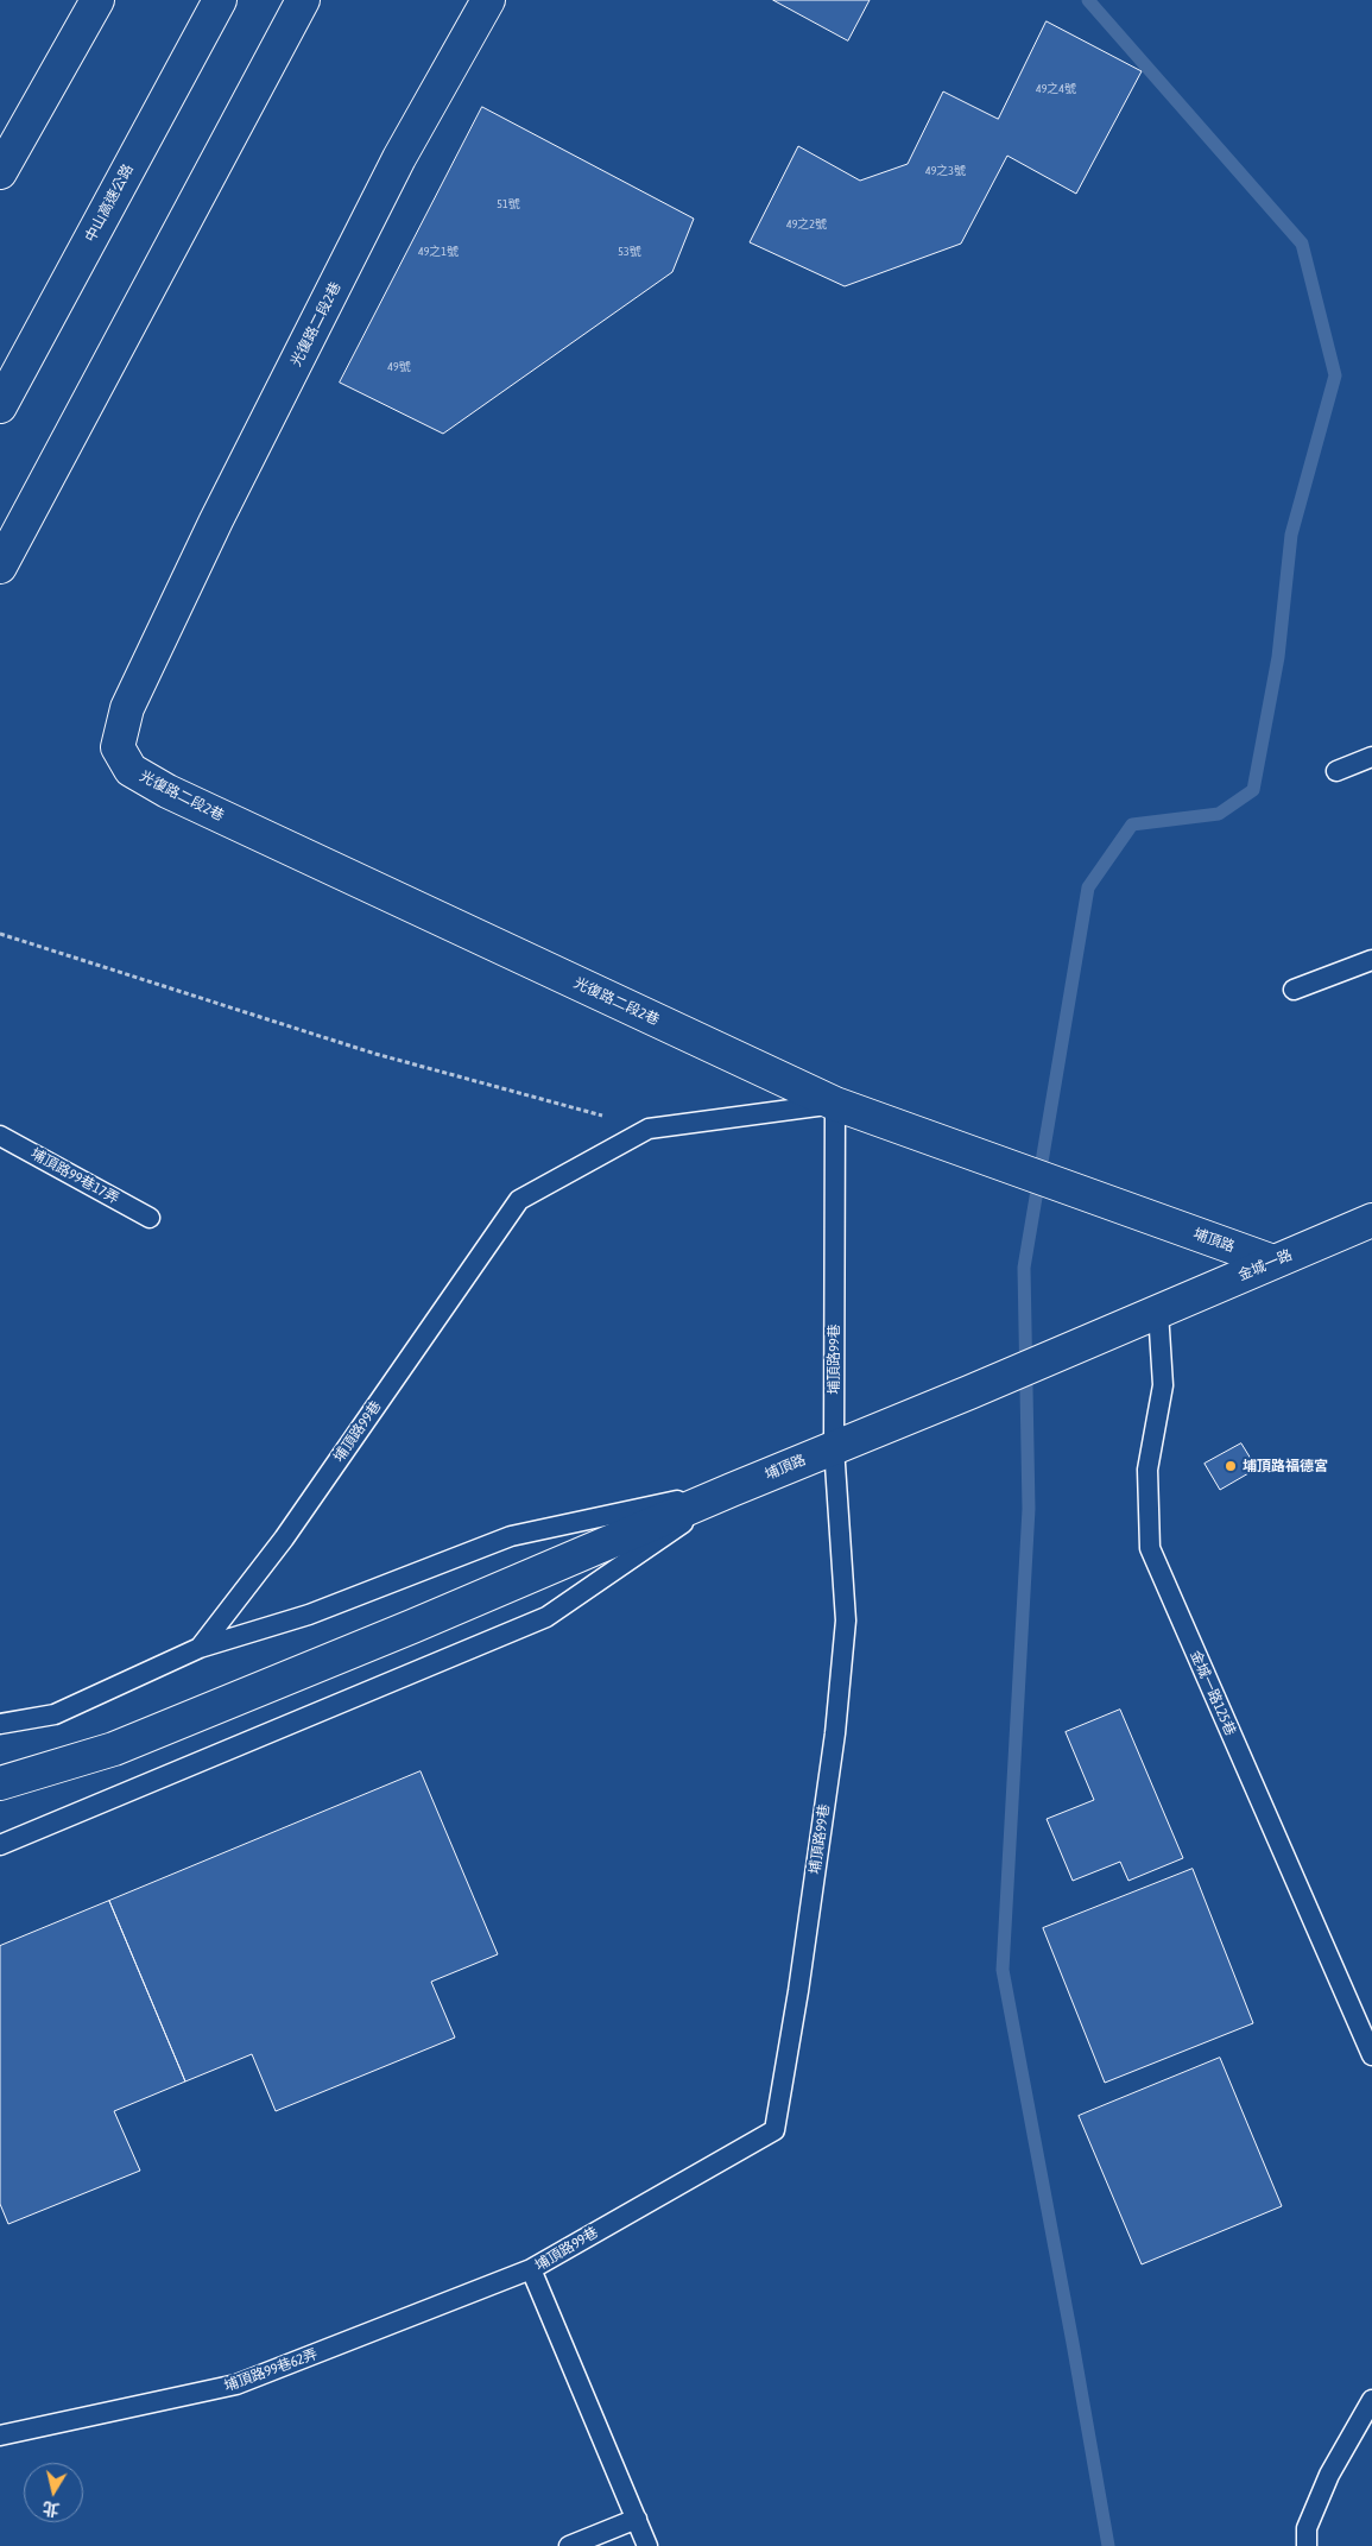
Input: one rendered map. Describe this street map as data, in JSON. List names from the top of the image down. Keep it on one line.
{"streets":{"main road":["中山高速公路","光復路二段2巷","埔頂路","金城一路"],"lane":["埔頂路99巷17弄","埔頂路99巷","金城一路125巷","埔頂路99巷62弄"]},"crossings":[["光復路二段2巷","埔頂路"],["光復路二段2巷","埔頂路99巷"],["埔頂路","金城一路"],["埔頂路","埔頂路99巷"],["埔頂路","金城一路125巷"],["金城一路","金城一路125巷"],["埔頂路99巷","埔頂路99巷62弄"]],"places":["埔頂路福德宮"],"house_numbers":["49之4號","49之3號","51號","49之2號","49之1號","53號","49號"],"north":"bottom"}
